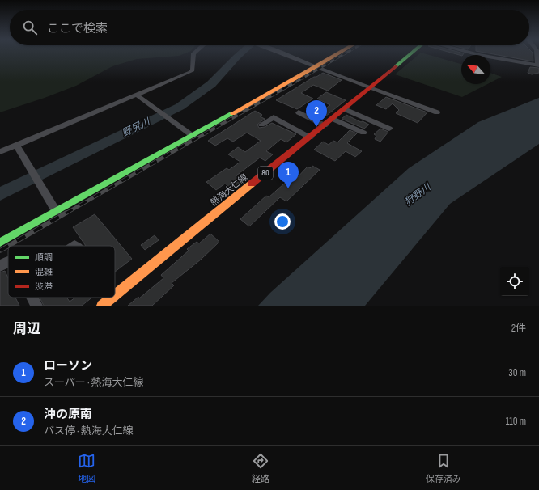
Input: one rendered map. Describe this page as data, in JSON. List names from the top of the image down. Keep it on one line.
{"streets":{"main road":["80","熱海大仁線"]},"water":["野尻川","狩野川"],"legend":["順調","混雑","渋滞"],"north":"top left","page":{"search":"ここで検索","pins":["2","1"],"heading":["周辺","2件"],"list":[{"mark":"1","name":"ローソン","note":"スーパー · 熱海大仁線","value":"30 m"},{"mark":"2","name":"沖の原南","note":"バス停 · 熱海大仁線","value":"110 m"}],"nav":["地図","経路","保存済み"]}}
